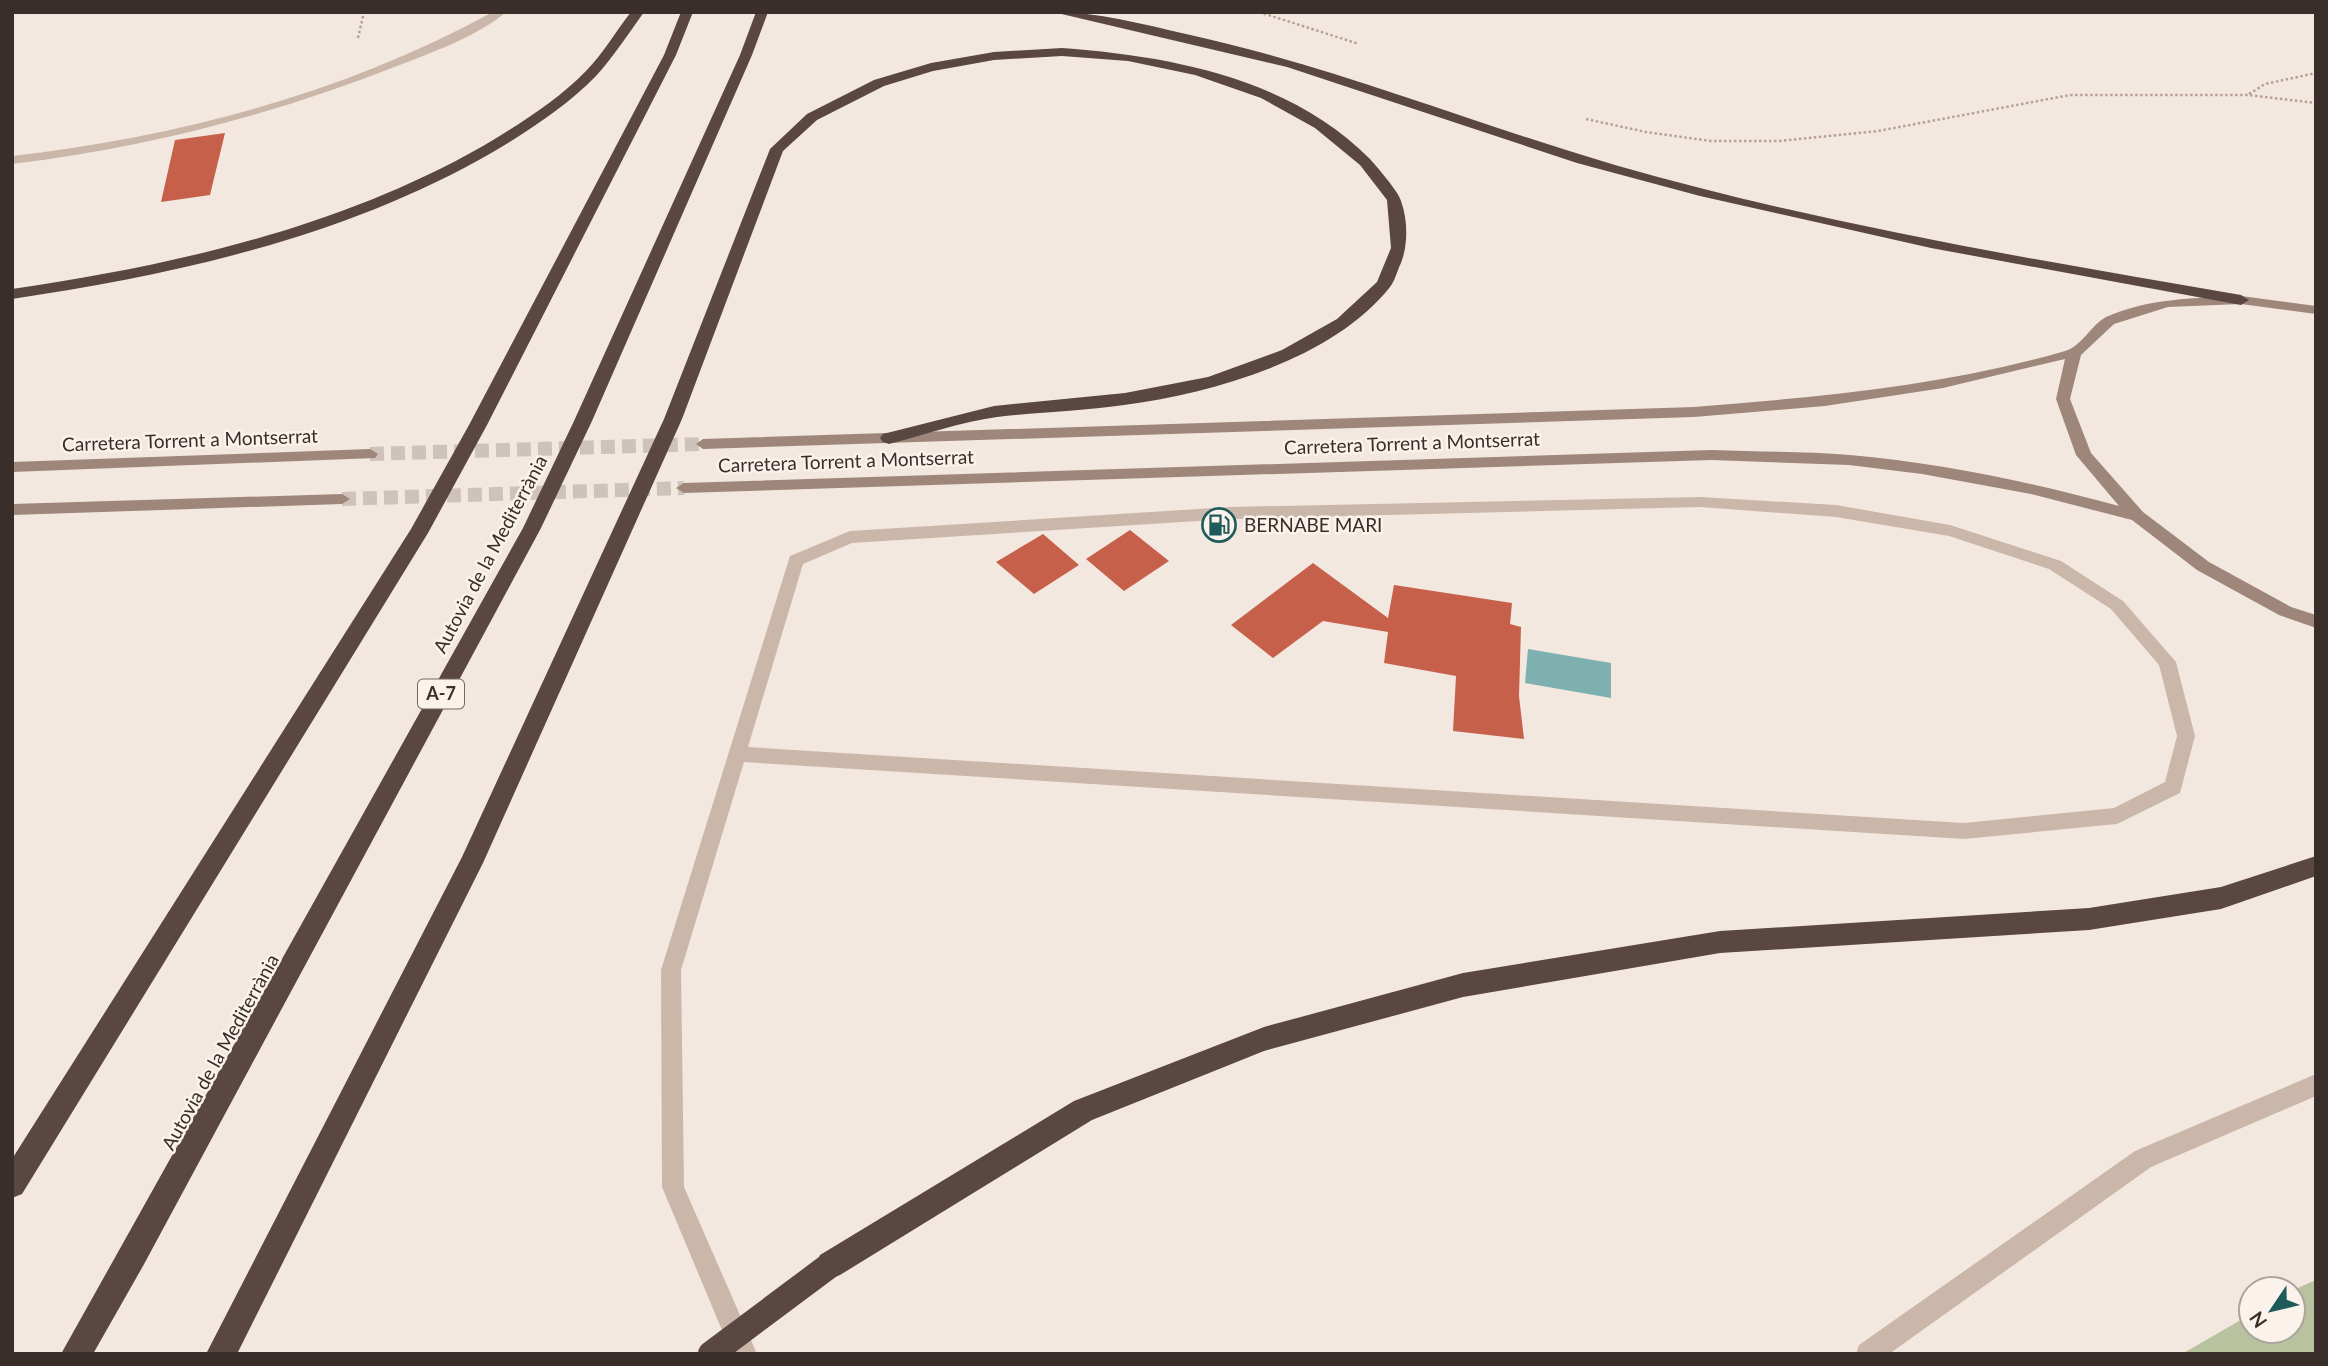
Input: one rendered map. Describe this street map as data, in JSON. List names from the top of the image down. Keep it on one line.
{"streets":{"highway":["Autovia de la Mediterrània","A-7"],"main road":["Carretera Torrent a Montserrat"]},"places":{"fuel station":["BERNABE MARI"]},"north":"bottom left"}
